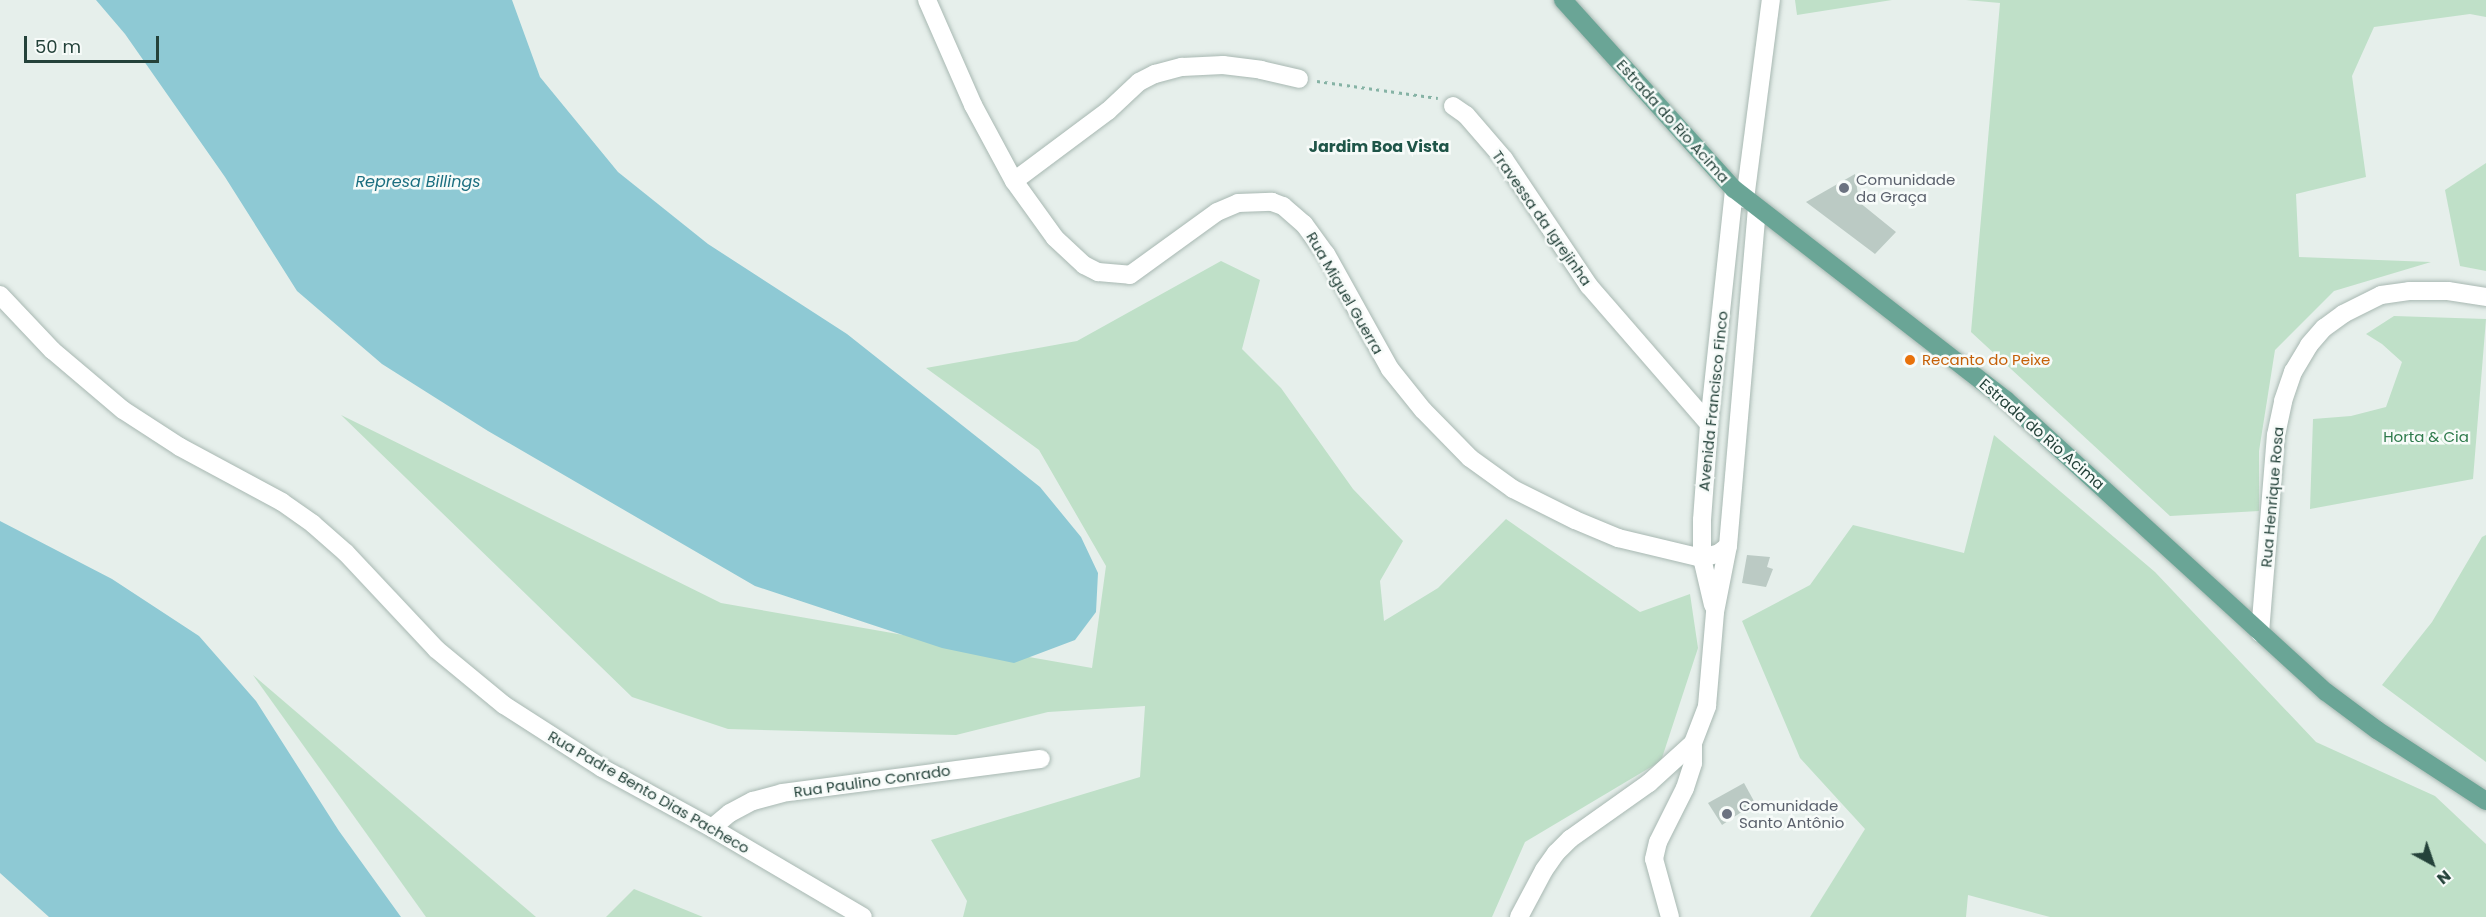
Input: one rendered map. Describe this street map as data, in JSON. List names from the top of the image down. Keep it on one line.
{"streets":{"main road":["Estrada do Rio Acima"],"street":["Travessa da Igrejinha","Rua Miguel Guerra","Avenida Francisco Finco","Rua Henrique Rosa","Rua Paulino Conrado","Rua Padre Bento Dias Pacheco"]},"crossings":[["Estrada do Rio Acima","Avenida Francisco Finco"],["Estrada do Rio Acima","Rua Henrique Rosa"],["Travessa da Igrejinha","Avenida Francisco Finco"],["Rua Miguel Guerra","Avenida Francisco Finco"],["Rua Paulino Conrado","Rua Padre Bento Dias Pacheco"]],"districts":["Jardim Boa Vista"],"water":["Represa Billings"],"parks":["Horta & Cia"],"places":["Comunidade da Graça","Recanto do Peixe","Comunidade Santo Antônio"],"scale_bar":"50 m","north":"bottom right"}
